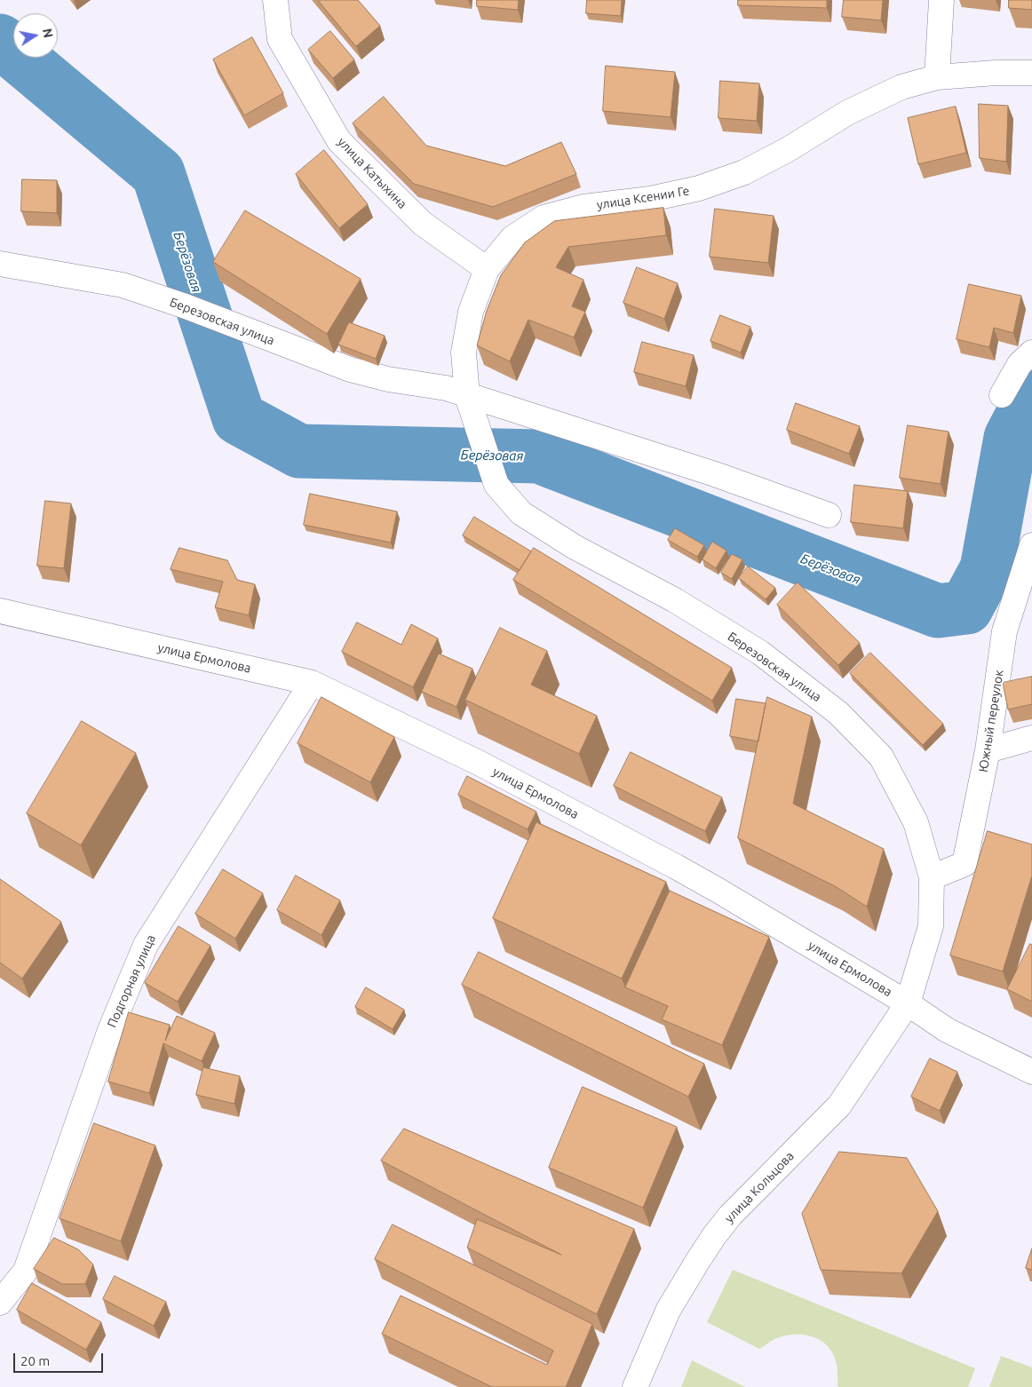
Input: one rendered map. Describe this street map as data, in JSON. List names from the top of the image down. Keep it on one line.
{"streets":{"street":["улица Катыхина","улица Ксении Ге","Березовская улица","улица Ермолова","Южный переулок","Подгорная улица","улица Кольцова"]},"crossings":[["улица Катыхина","улица Ксении Ге"],["улица Ксении Ге","Березовская улица"],["Березовская улица","улица Ермолова"],["Березовская улица","Южный переулок"],["Березовская улица","улица Кольцова"],["улица Ермолова","Подгорная улица"],["улица Ермолова","улица Кольцова"]],"water":["Берёзовая"],"scale_bar":"20 m","north":"right"}
